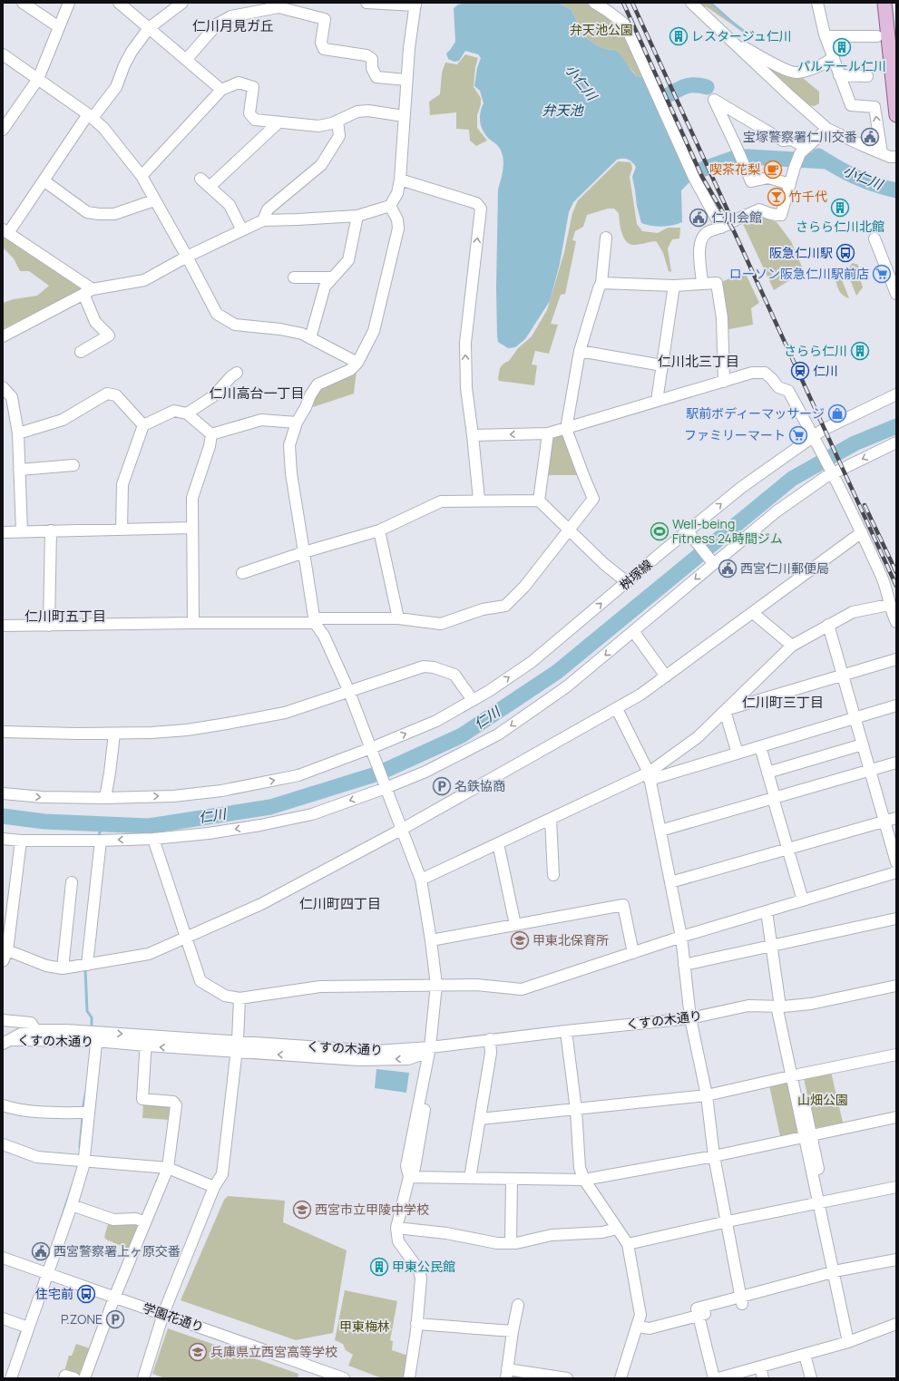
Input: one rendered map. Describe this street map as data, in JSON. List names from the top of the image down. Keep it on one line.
{"streets":{"street":["桝塚線","くすの木通り","学園花通り"]},"districts":["仁川月見ガ丘","仁川北三丁目","仁川高台一丁目","仁川町五丁目","仁川町三丁目","仁川町四丁目"],"water":["小仁川","弁天池","仁川"],"parks":["弁天池公園","山畑公園","甲東梅林"],"places":{"building":["レスタージュ仁川","パルテール仁川","さらら仁川北館","さらら仁川","甲東公民館"],"public building":["宝塚警察署仁川交番","仁川会館","西宮仁川郵便局","西宮警察署上ヶ原交番"],"cafe":["喫茶花梨"],"bar":["竹千代"],"bus stop":["阪急仁川駅","住宅前"],"supermarket":["ローソン阪急仁川駅前店","ファミリーマート"],"station":["仁川"],"shop":["駅前ボディーマッサージ"],"sports":["Well-being Fitness 24時間ジム"],"parking":["名鉄協商","P.ZONE"],"school or university":["甲東北保育所","西宮市立甲陵中学校","兵庫県立西宮高等学校"]}}
